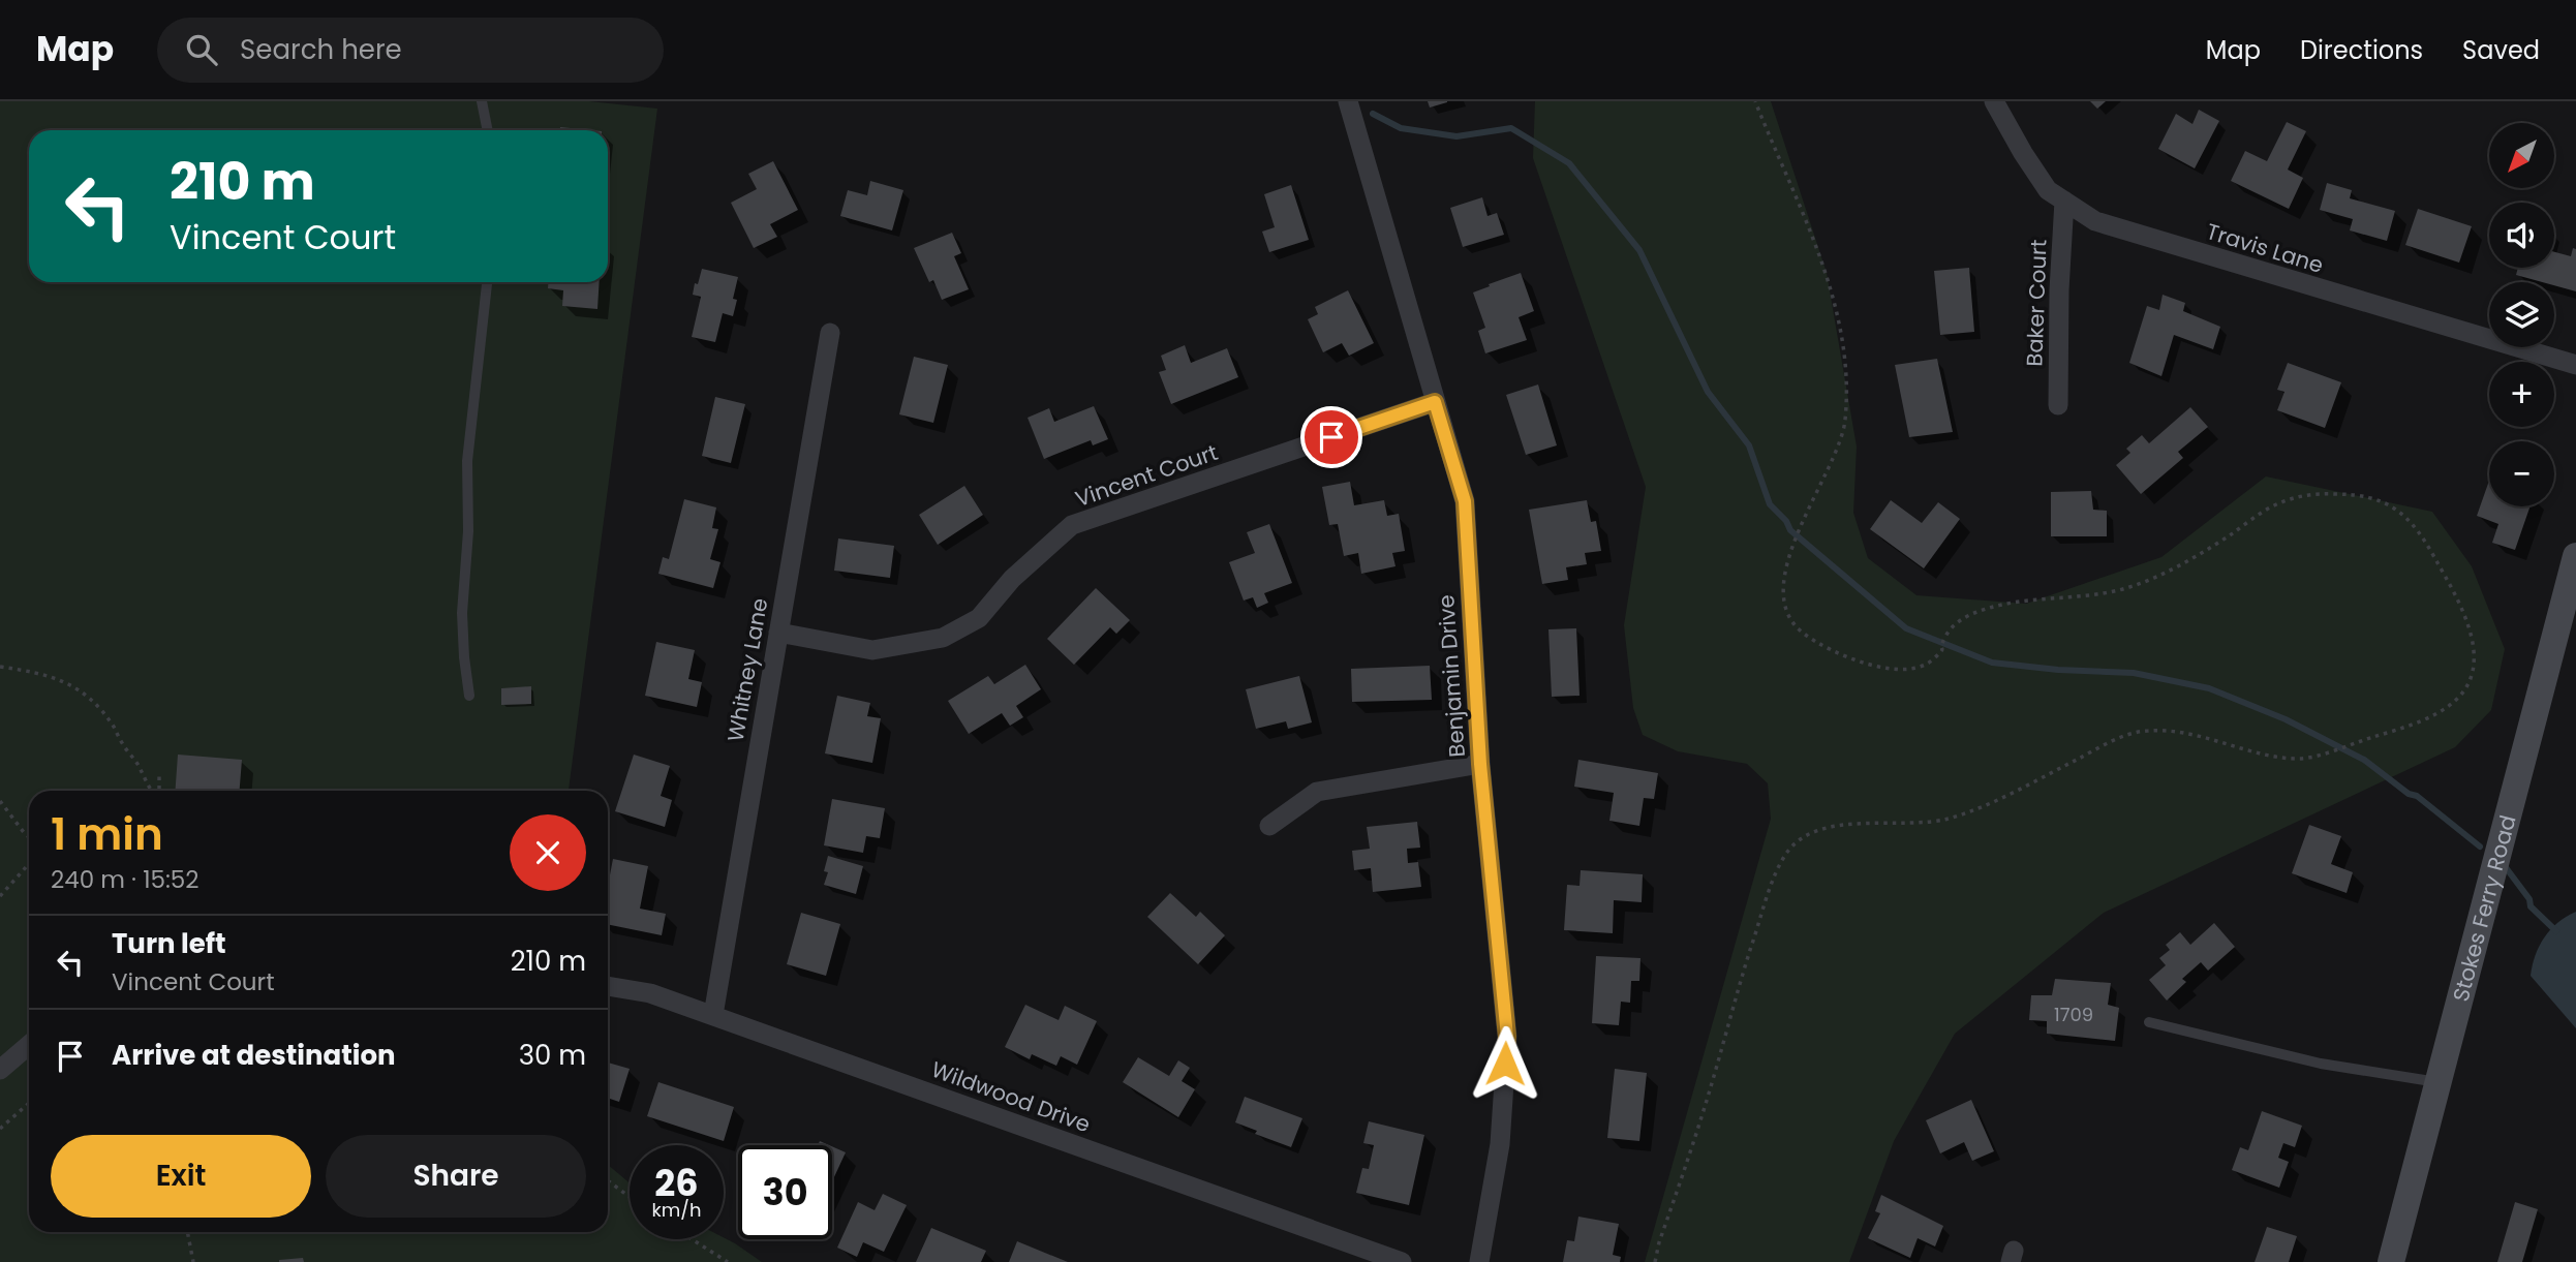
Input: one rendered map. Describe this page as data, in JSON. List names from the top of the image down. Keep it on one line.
{"streets":{"street":["Travis Lane","Baker Court","Vincent Court","Whitney Lane","Benjamin Drive","Stokes Ferry Road","Wildwood Drive"]},"crossings":[["Travis Lane","Baker Court"],["Vincent Court","Whitney Lane"],["Vincent Court","Benjamin Drive"],["Whitney Lane","Wildwood Drive"]],"house_numbers":["1709"],"north":"bottom left","page":{"header":"Map","search":"Search here","nav":["Map","Directions","Saved"],"map_buttons":["+","−"],"turn":["210 m","Vincent Court"],"heading":["1 min","240 m · 15:52"],"list":[{"name":"Turn left","note":"Vincent Court","value":"210 m"},{"name":"Arrive at destination","value":"30 m"}],"buttons":["Exit","Share"],"speed":"26 km/h","limit":"30"}}
